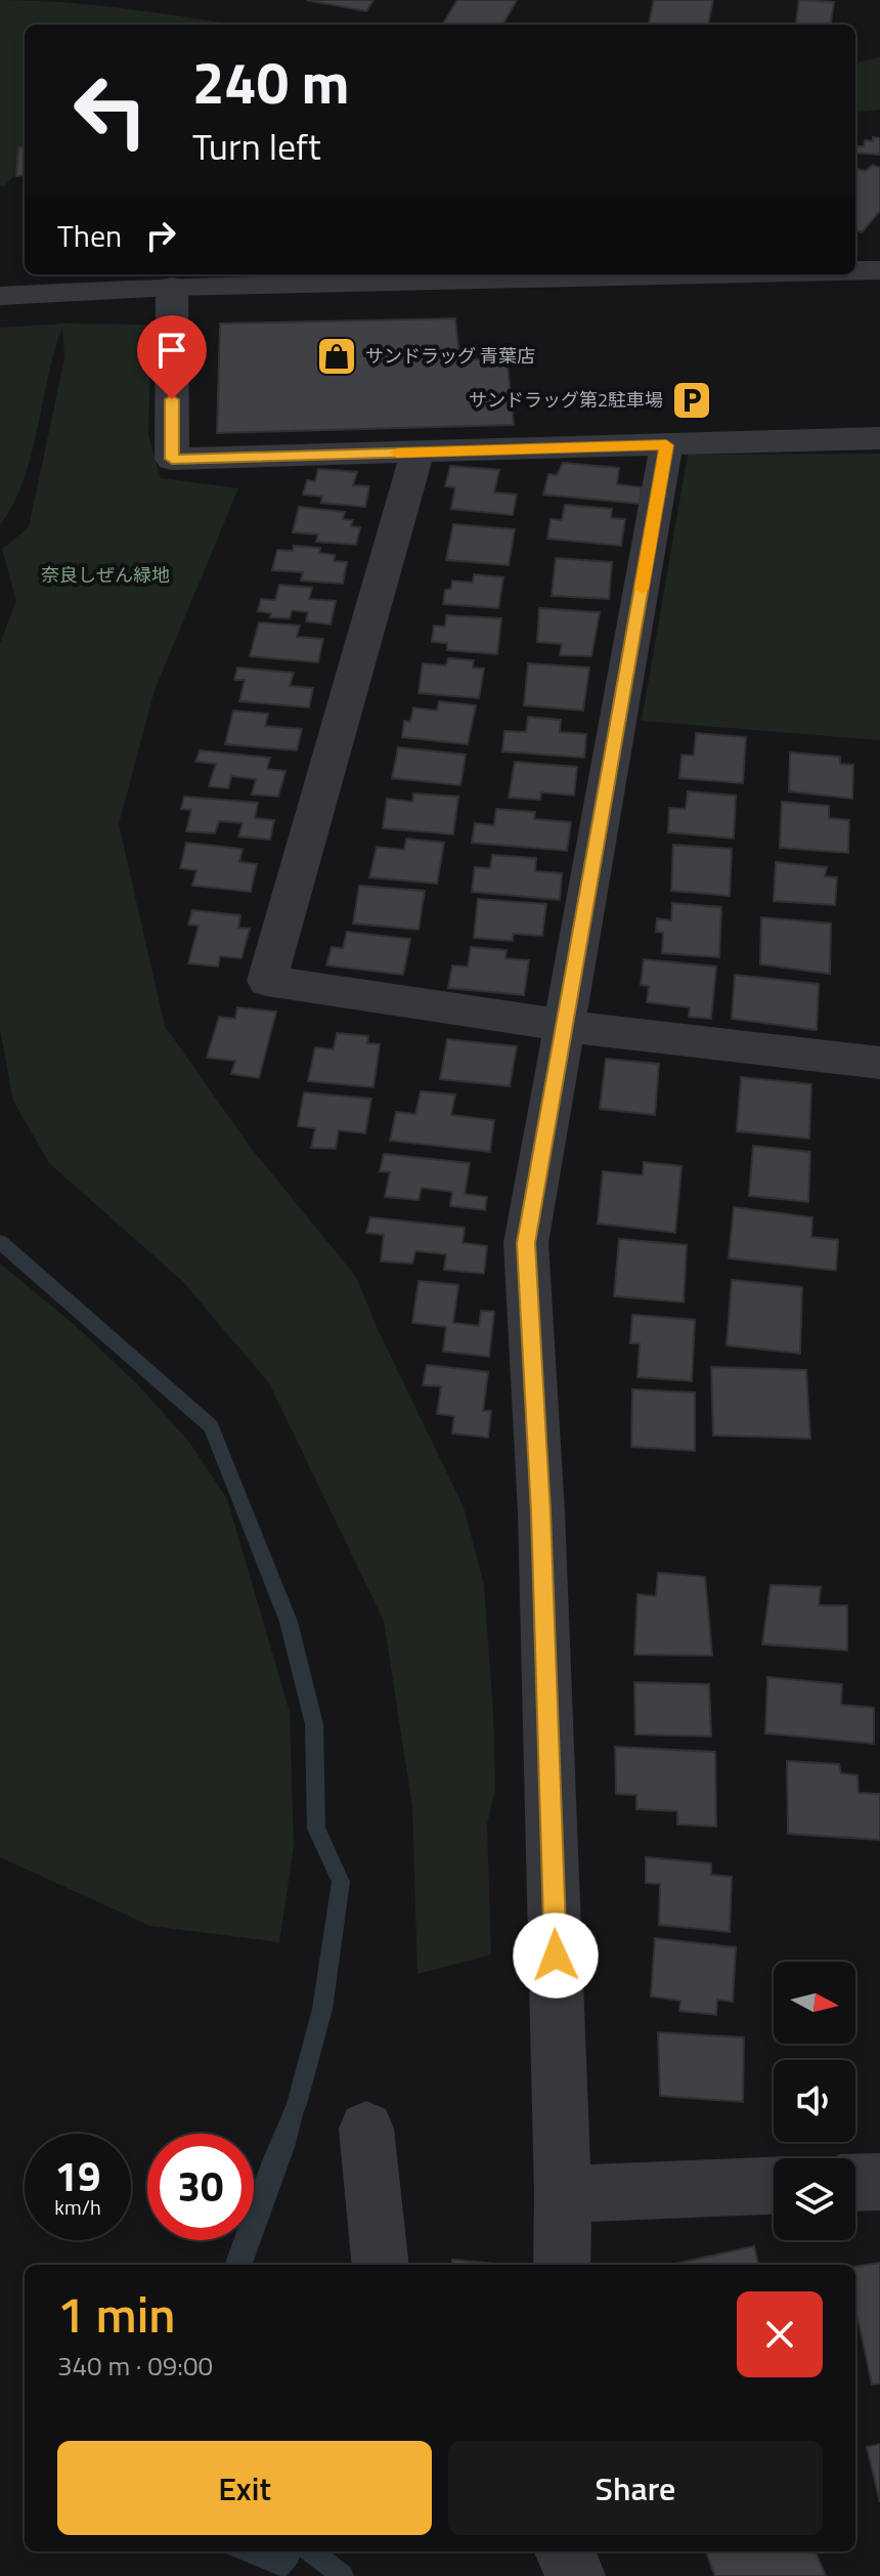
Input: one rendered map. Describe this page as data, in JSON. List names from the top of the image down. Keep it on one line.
{"parks":["奈良しぜん緑地"],"places":{"shop":["サンドラッグ 青葉店"],"parking":["サンドラッグ第2駐車場"]},"north":"right","page":{"turn":["240 m","Turn left"],"then":"Then","speed":"19 km/h","limit":"30","heading":["1 min","340 m · 09:00"],"buttons":["Exit","Share"]}}
